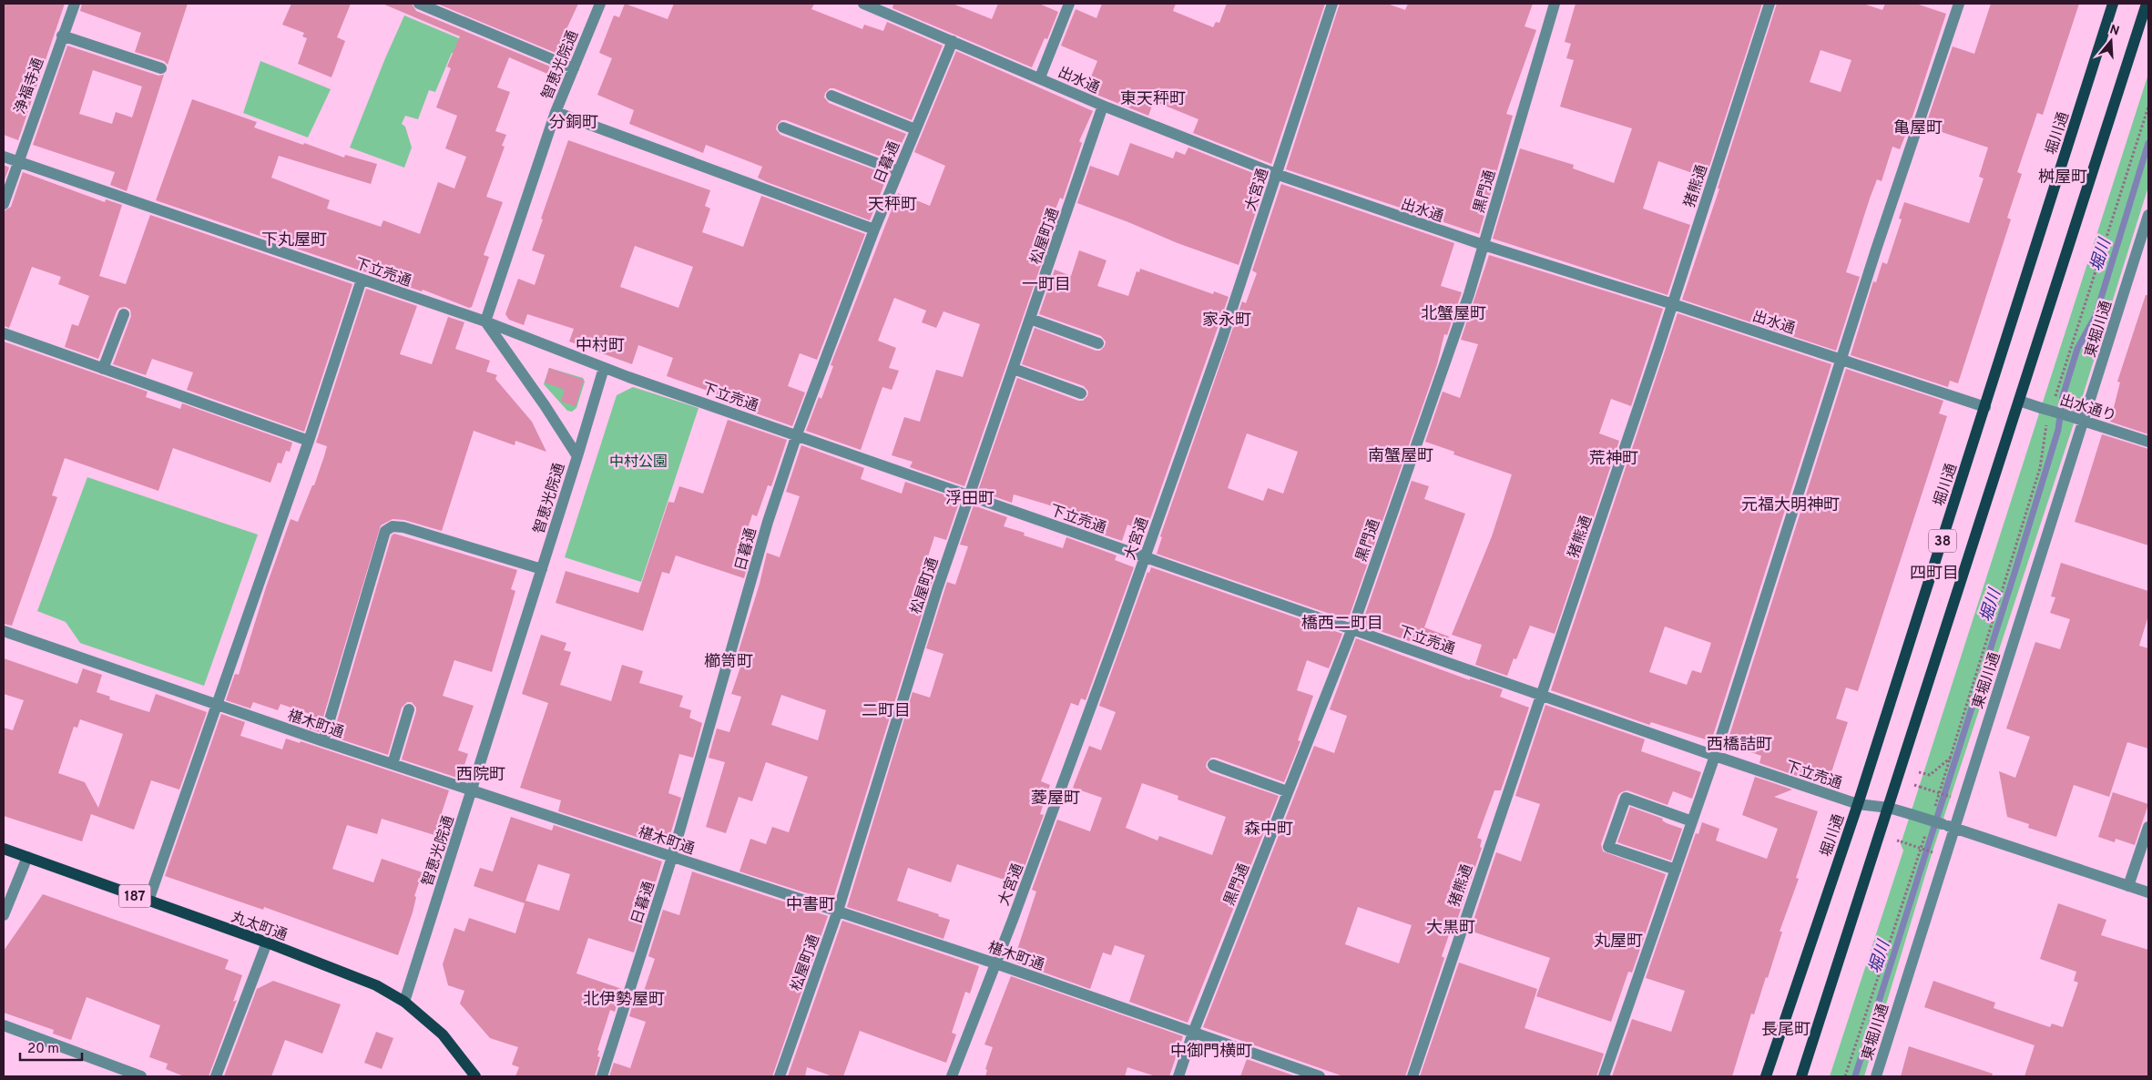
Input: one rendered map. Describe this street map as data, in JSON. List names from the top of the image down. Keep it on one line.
{"streets":{"main road":["堀川通","38","187","丸太町通"],"street":["智恵光院通","出水通","浄福寺通","日暮通","猪熊通","大宮通","黒門通","松屋町通","下立売通","東堀川通","出水通り","椹木町通"]},"crossings":[["智恵光院通","下立売通"],["智恵光院通","椹木町通"],["智恵光院通","丸太町通"],["出水通","堀川通"],["出水通","日暮通"],["出水通","猪熊通"],["出水通","大宮通"],["出水通","黒門通"],["出水通","松屋町通"],["浄福寺通","下立売通"],["堀川通","下立売通"],["日暮通","下立売通"],["日暮通","椹木町通"],["猪熊通","下立売通"],["大宮通","下立売通"],["大宮通","椹木町通"],["黒門通","下立売通"],["黒門通","椹木町通"],["松屋町通","下立売通"],["松屋町通","椹木町通"],["下立売通","東堀川通"],["下立売通","38"],["東堀川通","出水通り"],["出水通り","38"]],"districts":["東天秤町","分銅町","亀屋町","桝屋町","天秤町","下丸屋町","一町目","北蟹屋町","家永町","中村町","南蟹屋町","荒神町","浮田町","元福大明神町","四町目","橋西二町目","櫛笥町","二町目","西橋詰町","西院町","菱屋町","森中町","中書町","大黒町","丸屋町","北伊勢屋町","長尾町","中御門横町"],"water":["堀川"],"parks":["中村公園"],"scale_bar":"20 m","north":"top"}
